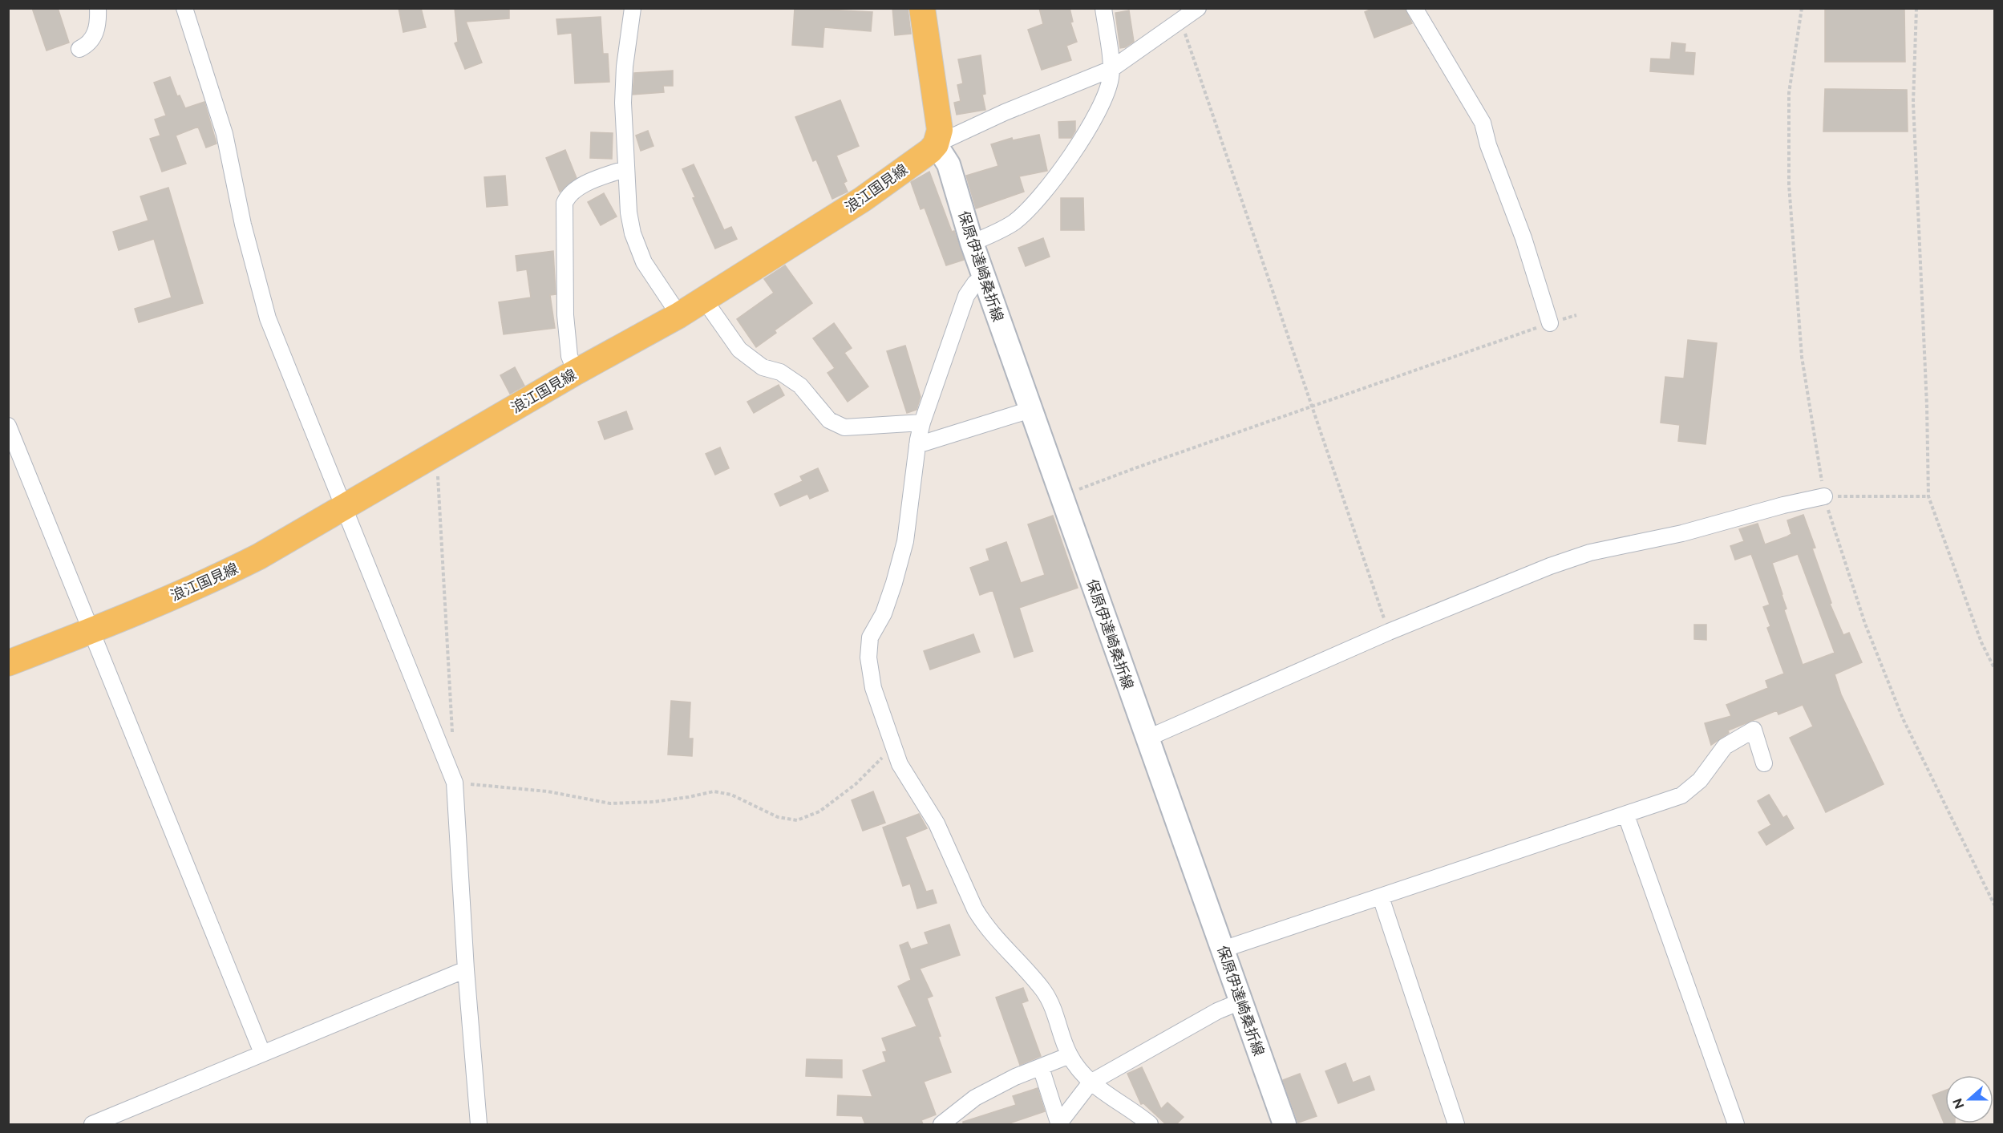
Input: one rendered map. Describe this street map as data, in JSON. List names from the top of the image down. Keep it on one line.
{"streets":{"main road":["浪江国見線","保原伊達崎桑折線"]},"crossings":[["浪江国見線","保原伊達崎桑折線"]],"north":"left"}
